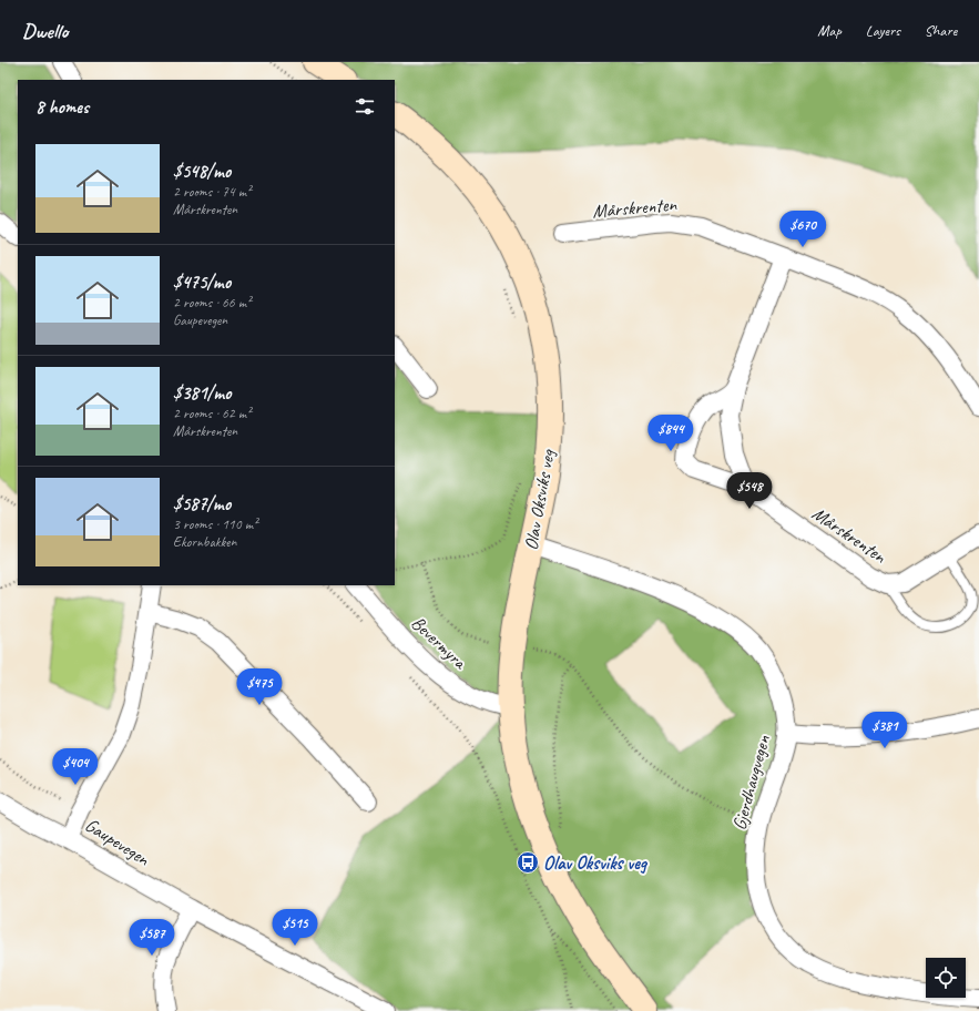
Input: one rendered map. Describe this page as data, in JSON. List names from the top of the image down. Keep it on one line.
{"streets":{"street":["Mårskrenten","Olav Oksviks veg","Bevermyra","Gjerdhaugvegen","Gaupevegen"]},"crossings":[["Olav Oksviks veg","Bevermyra"],["Olav Oksviks veg","Gjerdhaugvegen"]],"places":{"bus stop":["Olav Oksviks veg"]},"page":{"header":"Dwello","nav":["Map","Layers","Share"],"heading":"8 homes","list":[{"name":"$548/mo","note":"2 rooms · 74 m² · Mårskrenten"},{"name":"$475/mo","note":"2 rooms · 66 m² · Gaupevegen"},{"name":"$381/mo","note":"2 rooms · 62 m² · Mårskrenten"},{"name":"$587/mo","note":"3 rooms · 110 m² · Ekornbakken"}],"price":["$670","$844","$548","$475","$381","$404","$515","$587"]}}
